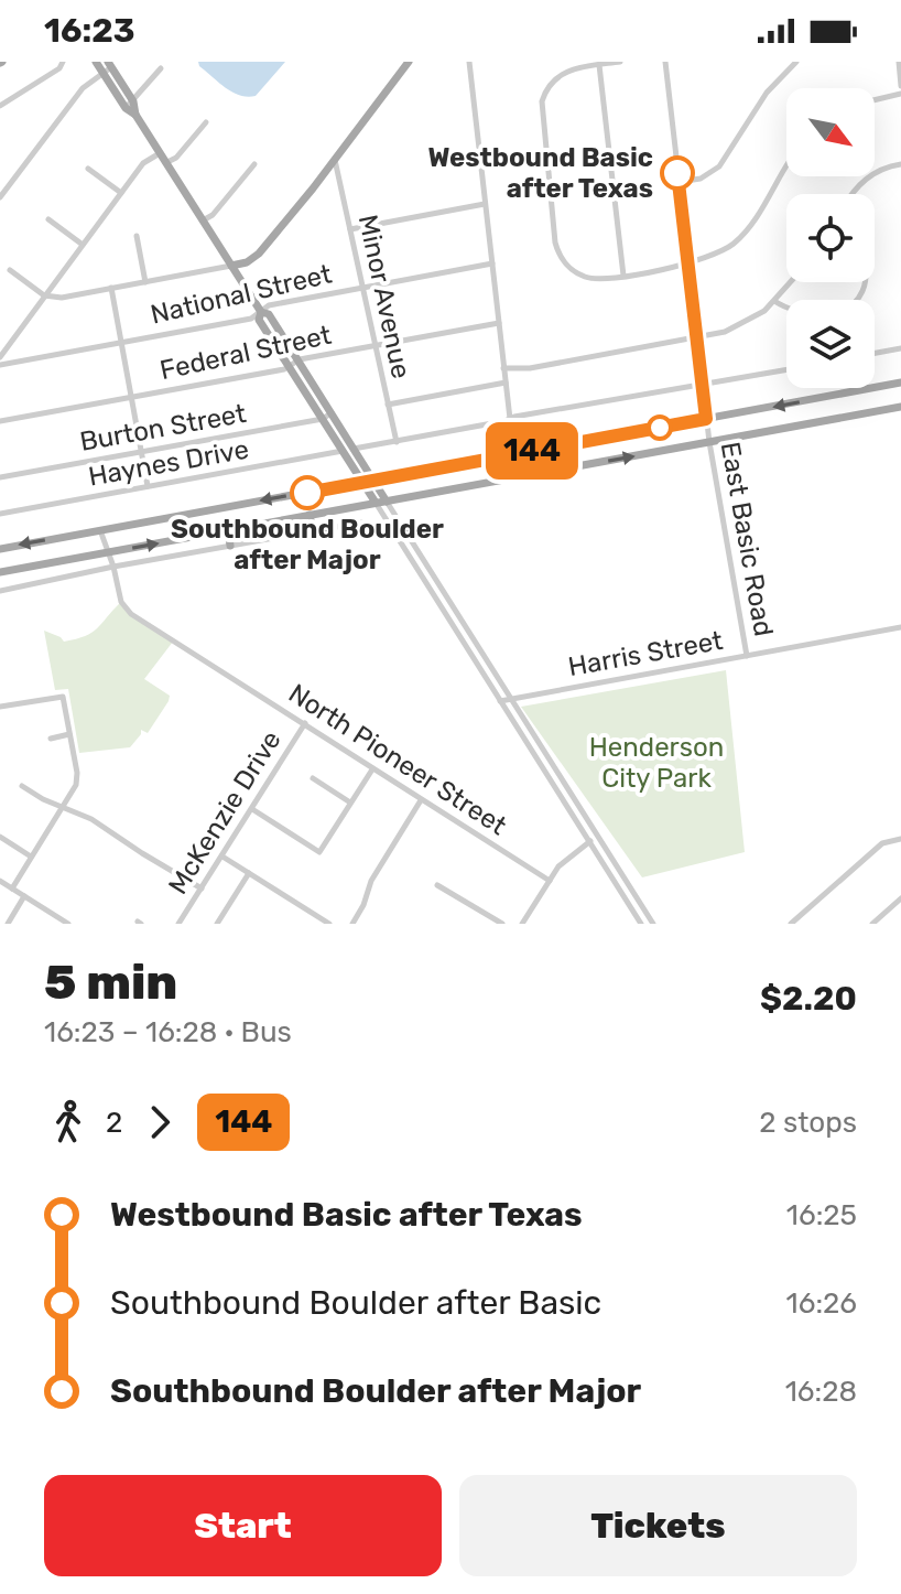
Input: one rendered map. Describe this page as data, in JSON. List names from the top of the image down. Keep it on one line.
{"streets":{"street":["National Street","Minor Avenue","Federal Street","Burton Street","Haynes Drive","East Basic Road","Harris Street","North Pioneer Street","McKenzie Drive"]},"crossings":[["National Street","Minor Avenue"],["Minor Avenue","Federal Street"],["East Basic Road","Harris Street"],["North Pioneer Street","McKenzie Drive"]],"parks":["Henderson City Park"],"places":["Westbound Basic after Texas","Southbound Boulder after Major"],"lines":["bus line 144"],"north":"bottom right","page":{"status":"16:23","on_map":"144","heading":["5 min","16:23 – 16:28 · Bus","$2.20"],"legs":["2","144","2 stops"],"list":[{"name":"Westbound Basic after Texas","value":"16:25"},{"name":"Southbound Boulder after Basic","value":"16:26"},{"name":"Southbound Boulder after Major","value":"16:28"}],"buttons":["Start","Tickets"]}}
